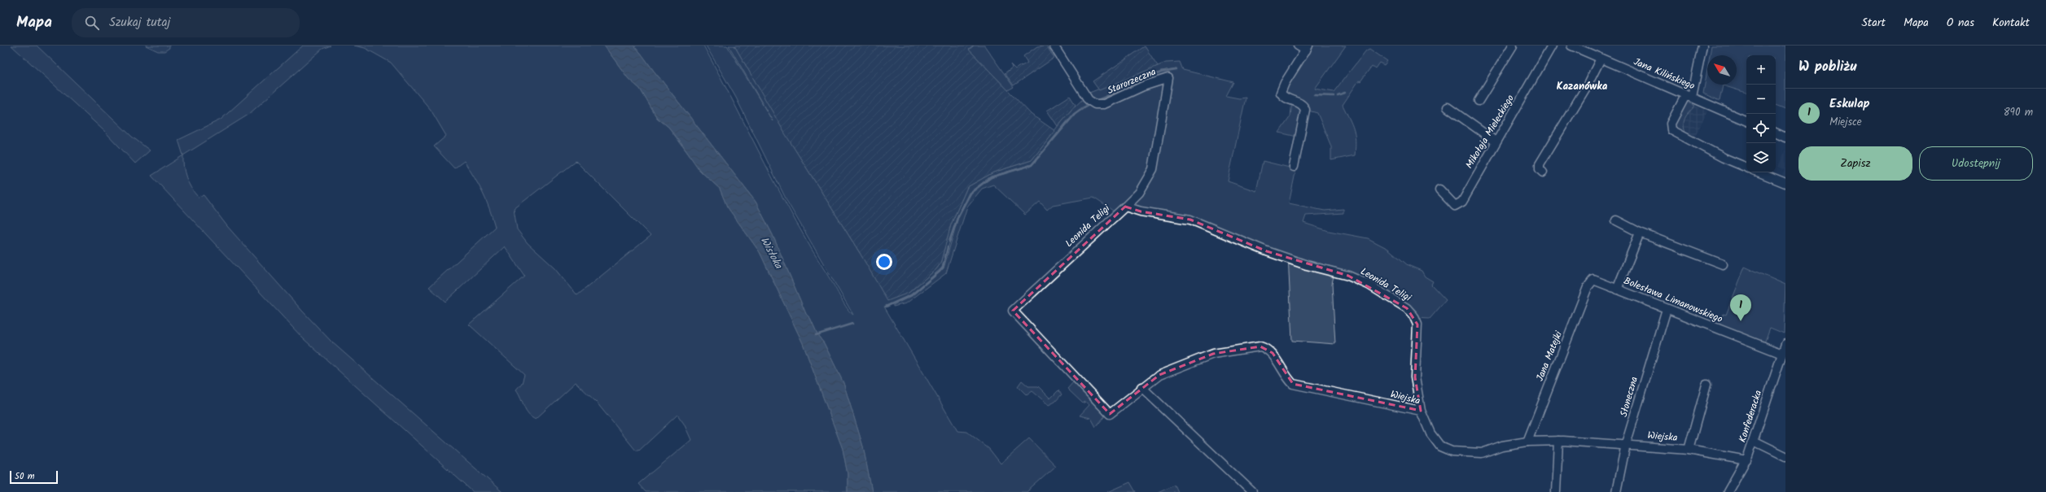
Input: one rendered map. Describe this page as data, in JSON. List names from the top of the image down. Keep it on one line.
{"streets":{"street":["Jana Kilińskiego","Starorzeczna","Mikołaja Mieleckiego","Leonida Teligi","Bolesława Limanowskiego","Jana Matejki","Słoneczna","Wiejska","Konfederacka"]},"crossings":[["Starorzeczna","Leonida Teligi"],["Leonida Teligi","Wiejska"],["Bolesława Limanowskiego","Jana Matejki"],["Bolesława Limanowskiego","Słoneczna"],["Bolesława Limanowskiego","Konfederacka"],["Jana Matejki","Wiejska"],["Słoneczna","Wiejska"],["Wiejska","Konfederacka"]],"districts":["Kazanówka"],"water":["Wisłoka"],"scale_bar":"50 m","north":"top left","page":{"header":"Mapa","search":"Szukaj tutaj","nav":["Start","Mapa","O nas","Kontakt"],"heading":"W pobliżu","map_buttons":["+","−"],"list":[{"mark":"1","name":"Eskulap","note":"Miejsce","value":"890 m"}],"buttons":["Zapisz","Udostępnij"],"pins":"1","scale":"50 m"}}
